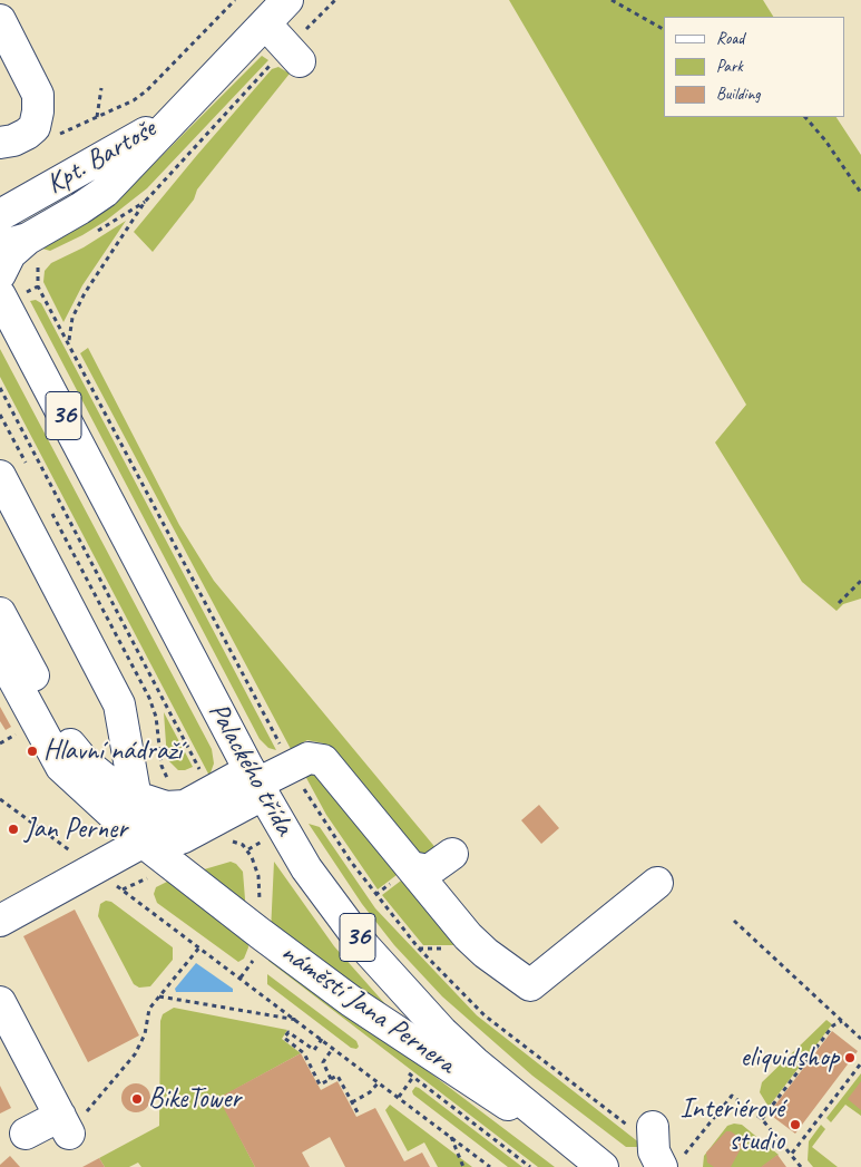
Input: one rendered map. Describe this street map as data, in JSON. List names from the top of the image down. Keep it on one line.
{"streets":{"main road":["Kpt. Bartoše","36","Palackého třída","náměstí Jana Pernera"]},"crossings":[["Palackého třída","náměstí Jana Pernera"]],"places":["Hlavní nádraží","Jan Perner","eliquidshop","BikeTower","Interiérové studio"],"legend":["Road","Park","Building"]}
